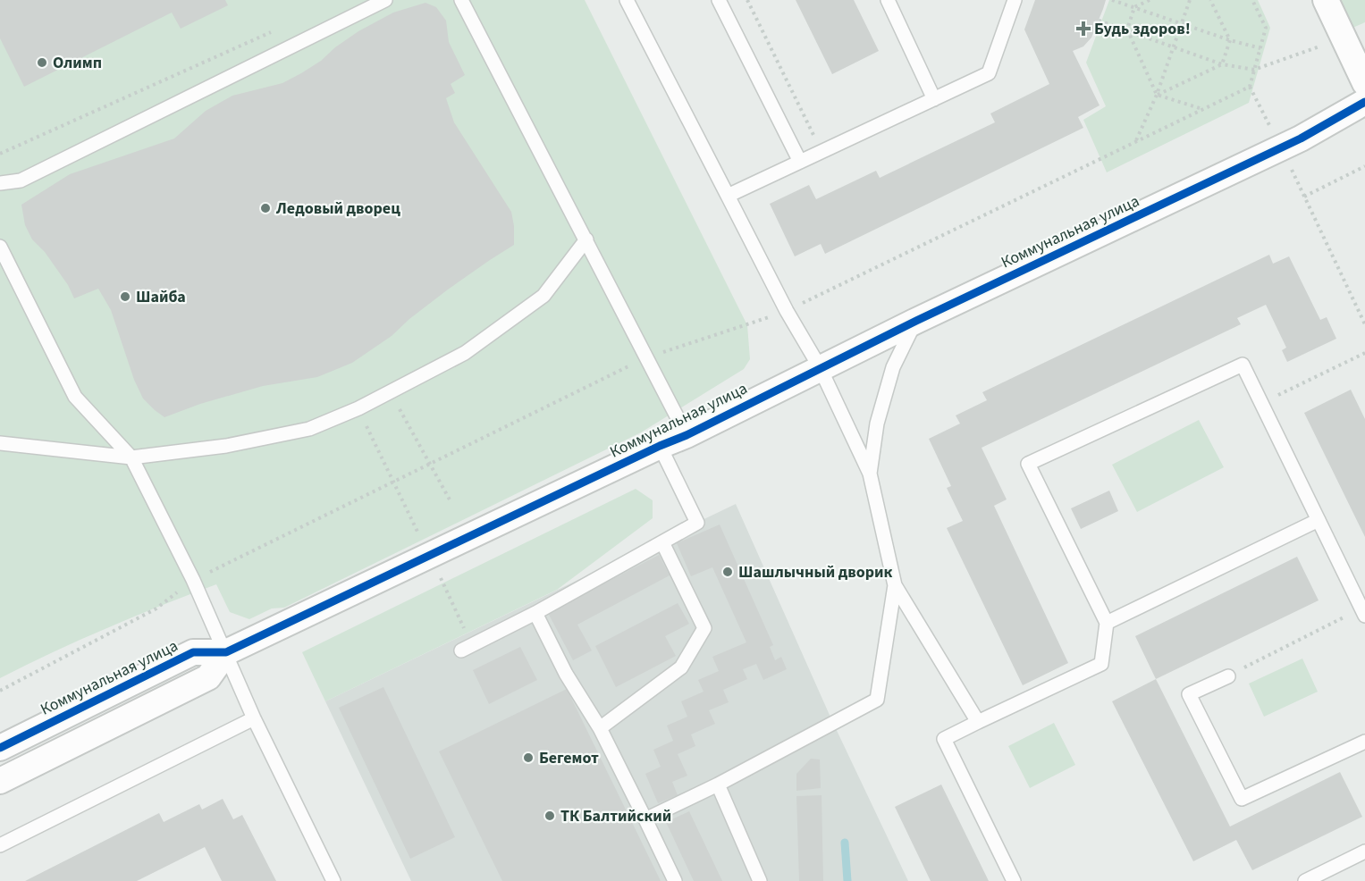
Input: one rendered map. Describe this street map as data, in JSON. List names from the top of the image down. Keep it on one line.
{"streets":{"street":["Коммунальная улица"]},"places":{"health":["Будь здоров!"],"other":["Олимп","Ледовый дворец","Шайба","Шашлычный дворик","Бегемот","ТК Балтийский"]}}
